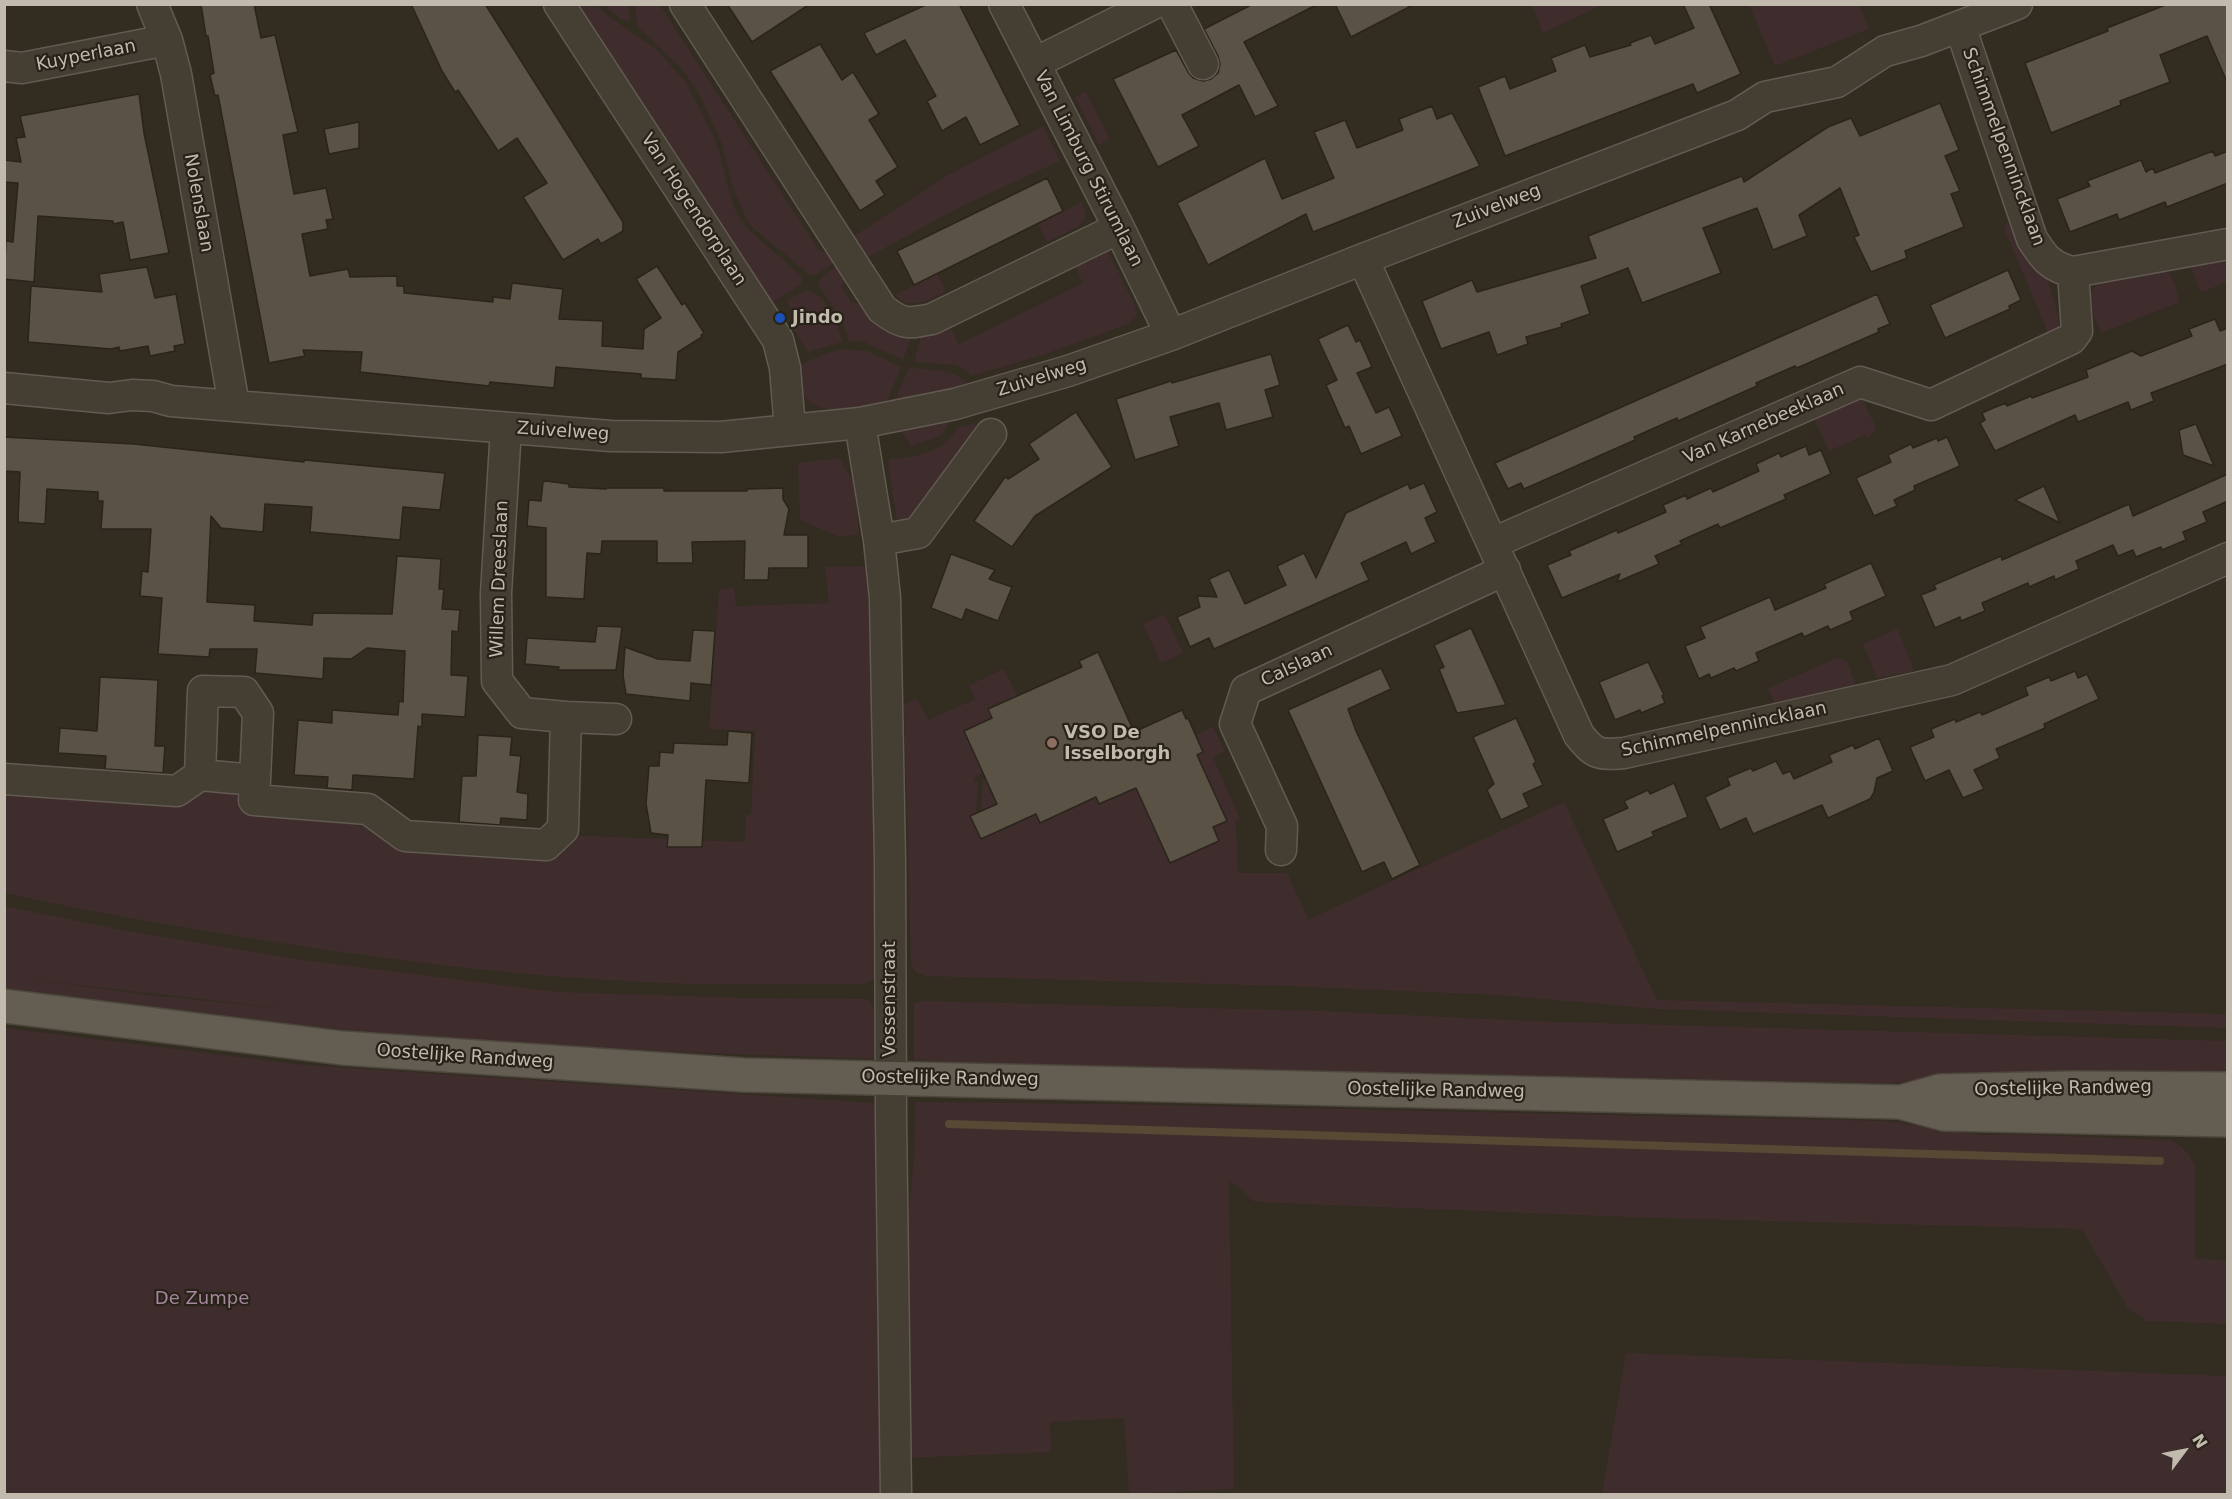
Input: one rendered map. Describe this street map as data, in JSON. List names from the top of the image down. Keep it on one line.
{"streets":{"main road":["Oostelijke Randweg"],"street":["Kuyperlaan","Schimmelpennincklaan","Van Limburg Stirumlaan","Nolenslaan","Zuivelweg","Van Hogendorplaan","Van Karnebeeklaan","Willem Dreeslaan","Calslaan","Vossenstraat"]},"crossings":[["Kuyperlaan","Nolenslaan"],["Schimmelpennincklaan","Zuivelweg"],["Schimmelpennincklaan","Van Karnebeeklaan"],["Schimmelpennincklaan","Calslaan"],["Van Limburg Stirumlaan","Zuivelweg"],["Nolenslaan","Zuivelweg"],["Zuivelweg","Van Hogendorplaan"],["Zuivelweg","Willem Dreeslaan"],["Zuivelweg","Vossenstraat"],["Vossenstraat","Oostelijke Randweg"]],"parks":["De Zumpe"],"places":["Jindo","VSO De Isselborgh"],"north":"top right"}
